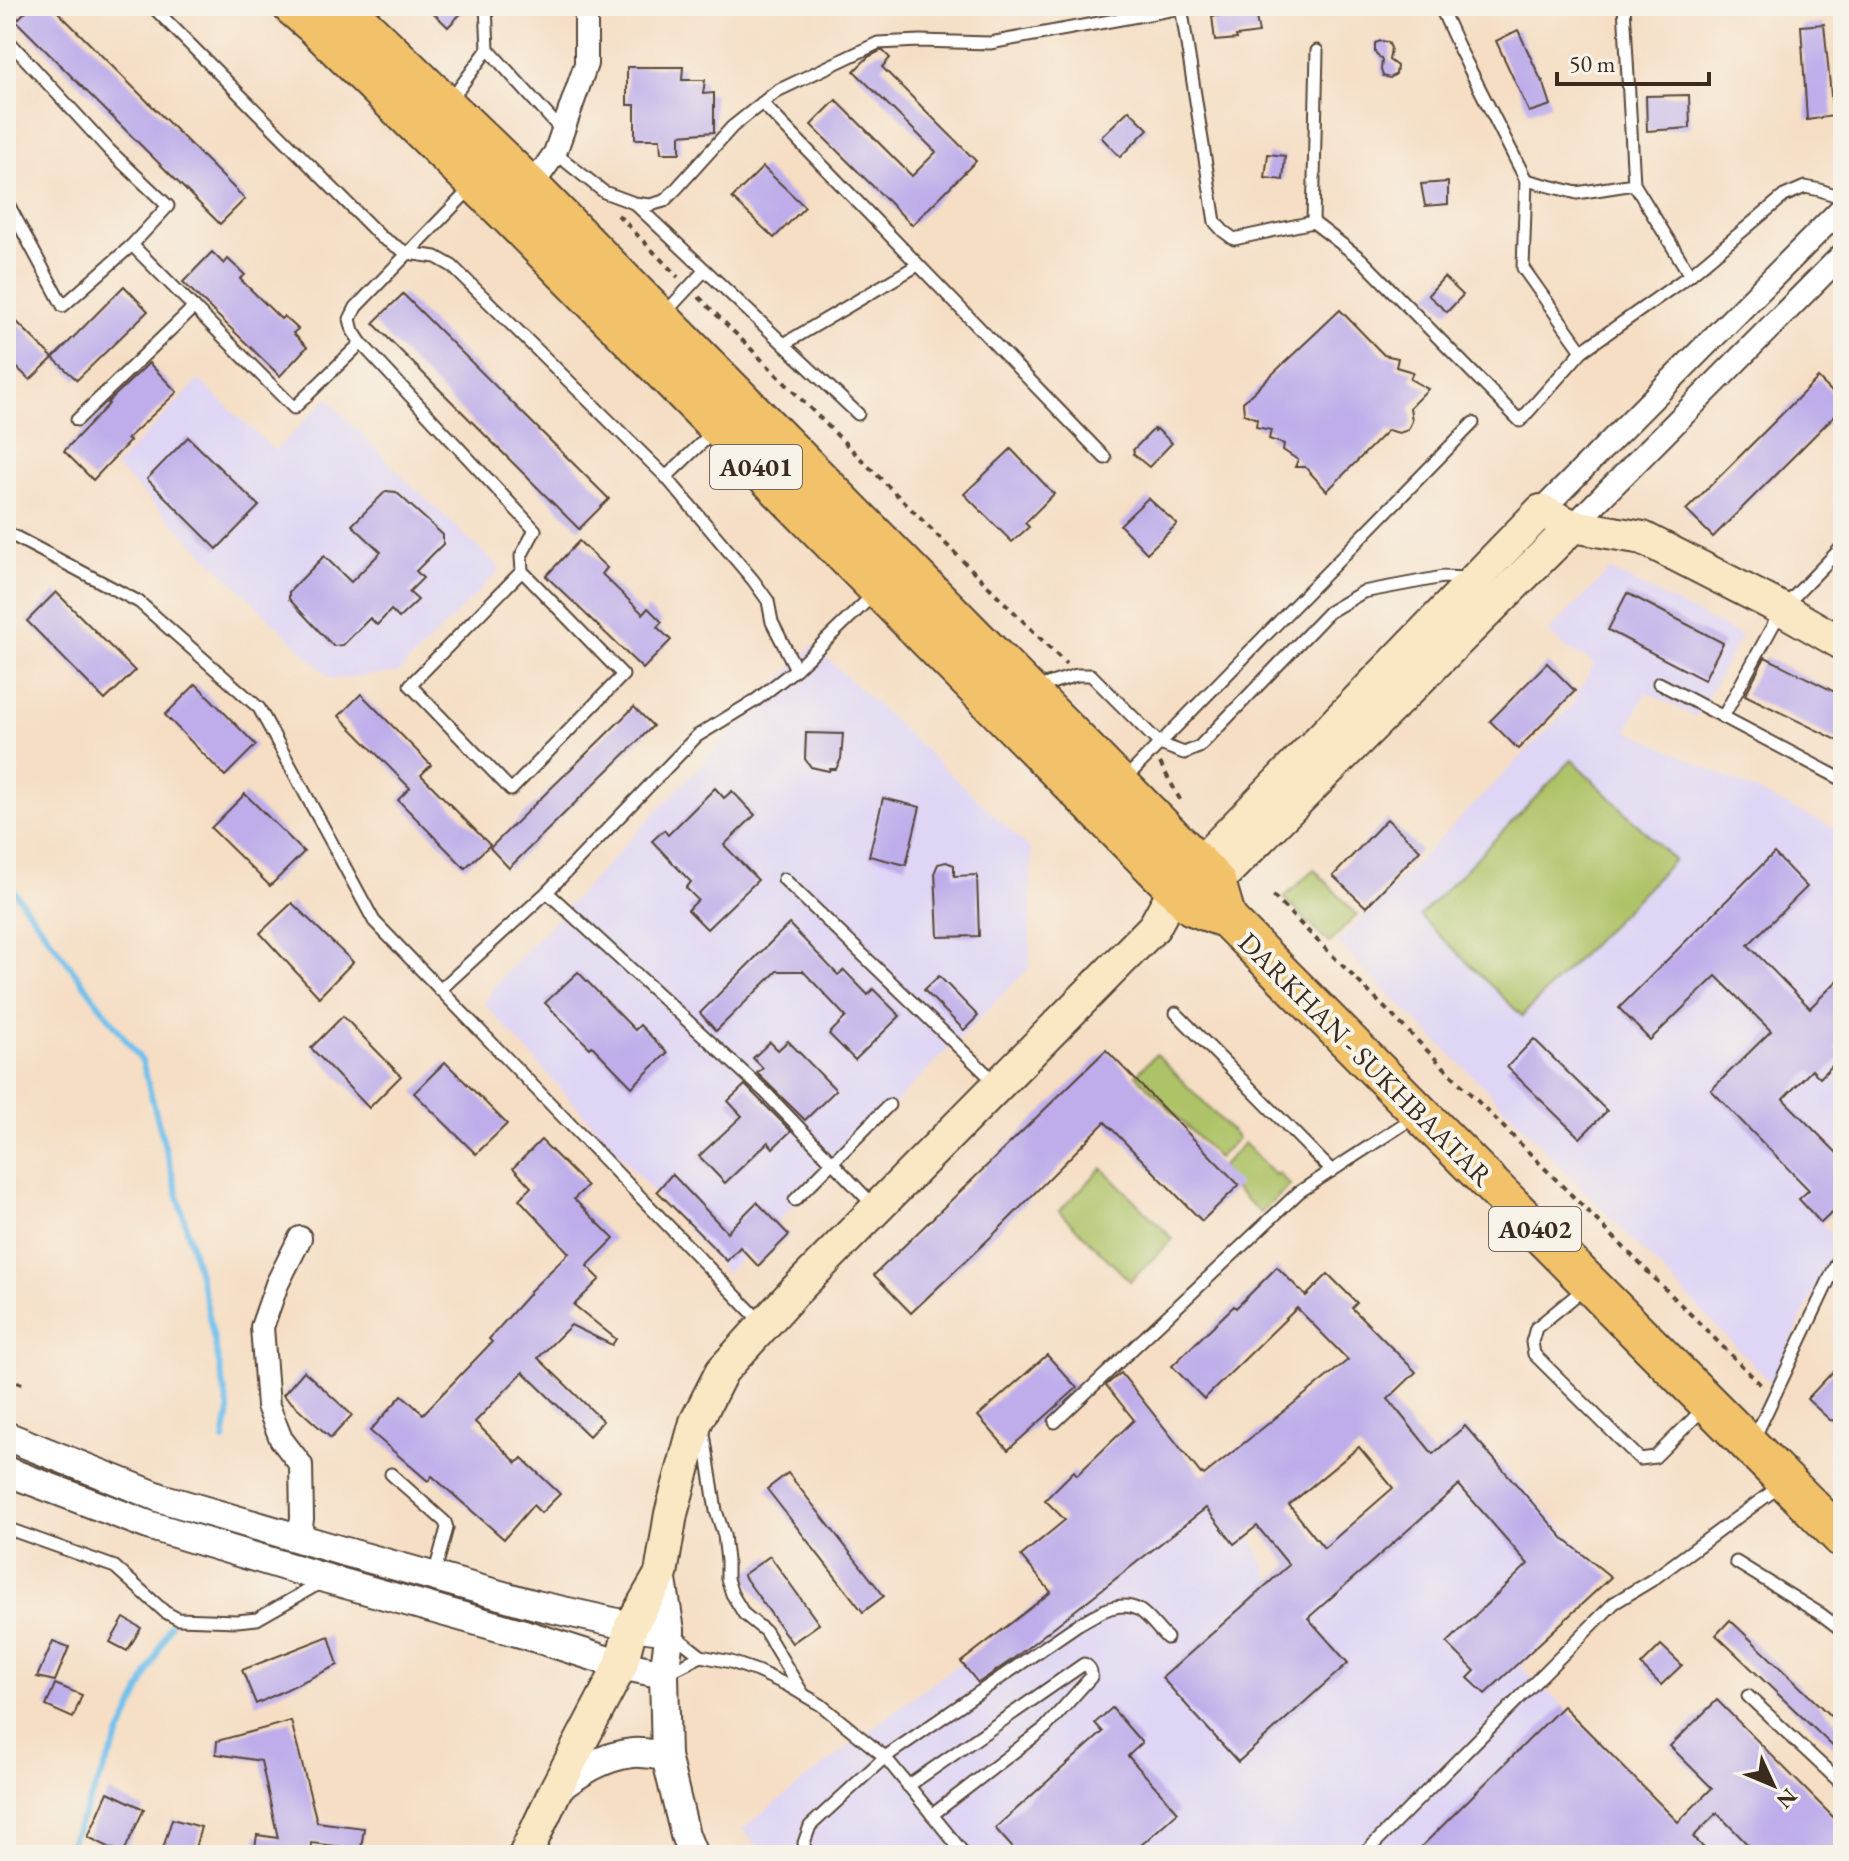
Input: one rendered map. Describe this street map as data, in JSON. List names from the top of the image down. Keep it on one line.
{"streets":{"highway":["A0401","DARKHAN - SUKHBAATAR","A0402"]},"crossings":[["A0401","DARKHAN - SUKHBAATAR"]],"scale_bar":"50 m","north":"bottom right"}
